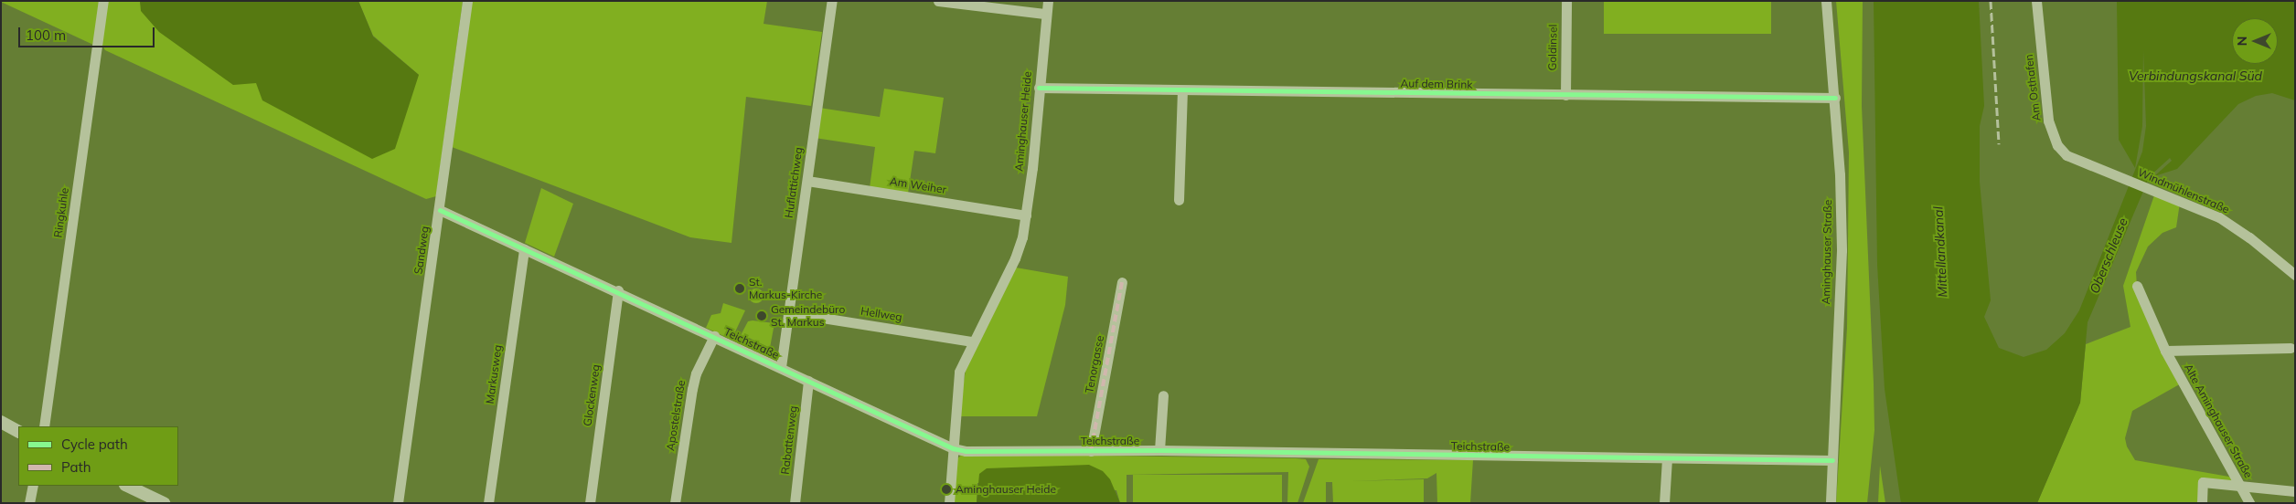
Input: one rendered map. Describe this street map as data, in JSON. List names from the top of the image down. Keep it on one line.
{"streets":{"street":["Goldinsel","Auf dem Brink","Am Osthafen","Aminghauser Heide","Huflattichweg","Am Weiher","Windmühlenstraße","Ringkuhle","Sandweg","Aminghauser Straße","Hellweg","Teichstraße","Tenorgasse","Markusweg","Glockenweg","Apostelstraße","Alte Aminghauser Straße","Rabattenweg"]},"crossings":[["Goldinsel","Auf dem Brink"],["Auf dem Brink","Aminghauser Heide"],["Auf dem Brink","Aminghauser Straße"],["Am Osthafen","Windmühlenstraße"],["Aminghauser Heide","Am Weiher"],["Aminghauser Heide","Hellweg"],["Aminghauser Heide","Teichstraße"],["Huflattichweg","Am Weiher"],["Huflattichweg","Hellweg"],["Huflattichweg","Teichstraße"],["Sandweg","Teichstraße"],["Aminghauser Straße","Teichstraße"],["Teichstraße","Tenorgasse"],["Teichstraße","Markusweg"],["Teichstraße","Glockenweg"],["Teichstraße","Apostelstraße"],["Teichstraße","Rabattenweg"]],"water":["Verbindungskanal Süd","Mittellandkanal","Oberschleuse"],"places":["St. Markus-Kirche","Gemeindebüro St. Markus","Aminghauser Heide"],"legend":["Cycle path","Path"],"scale_bar":"100 m","north":"left"}
